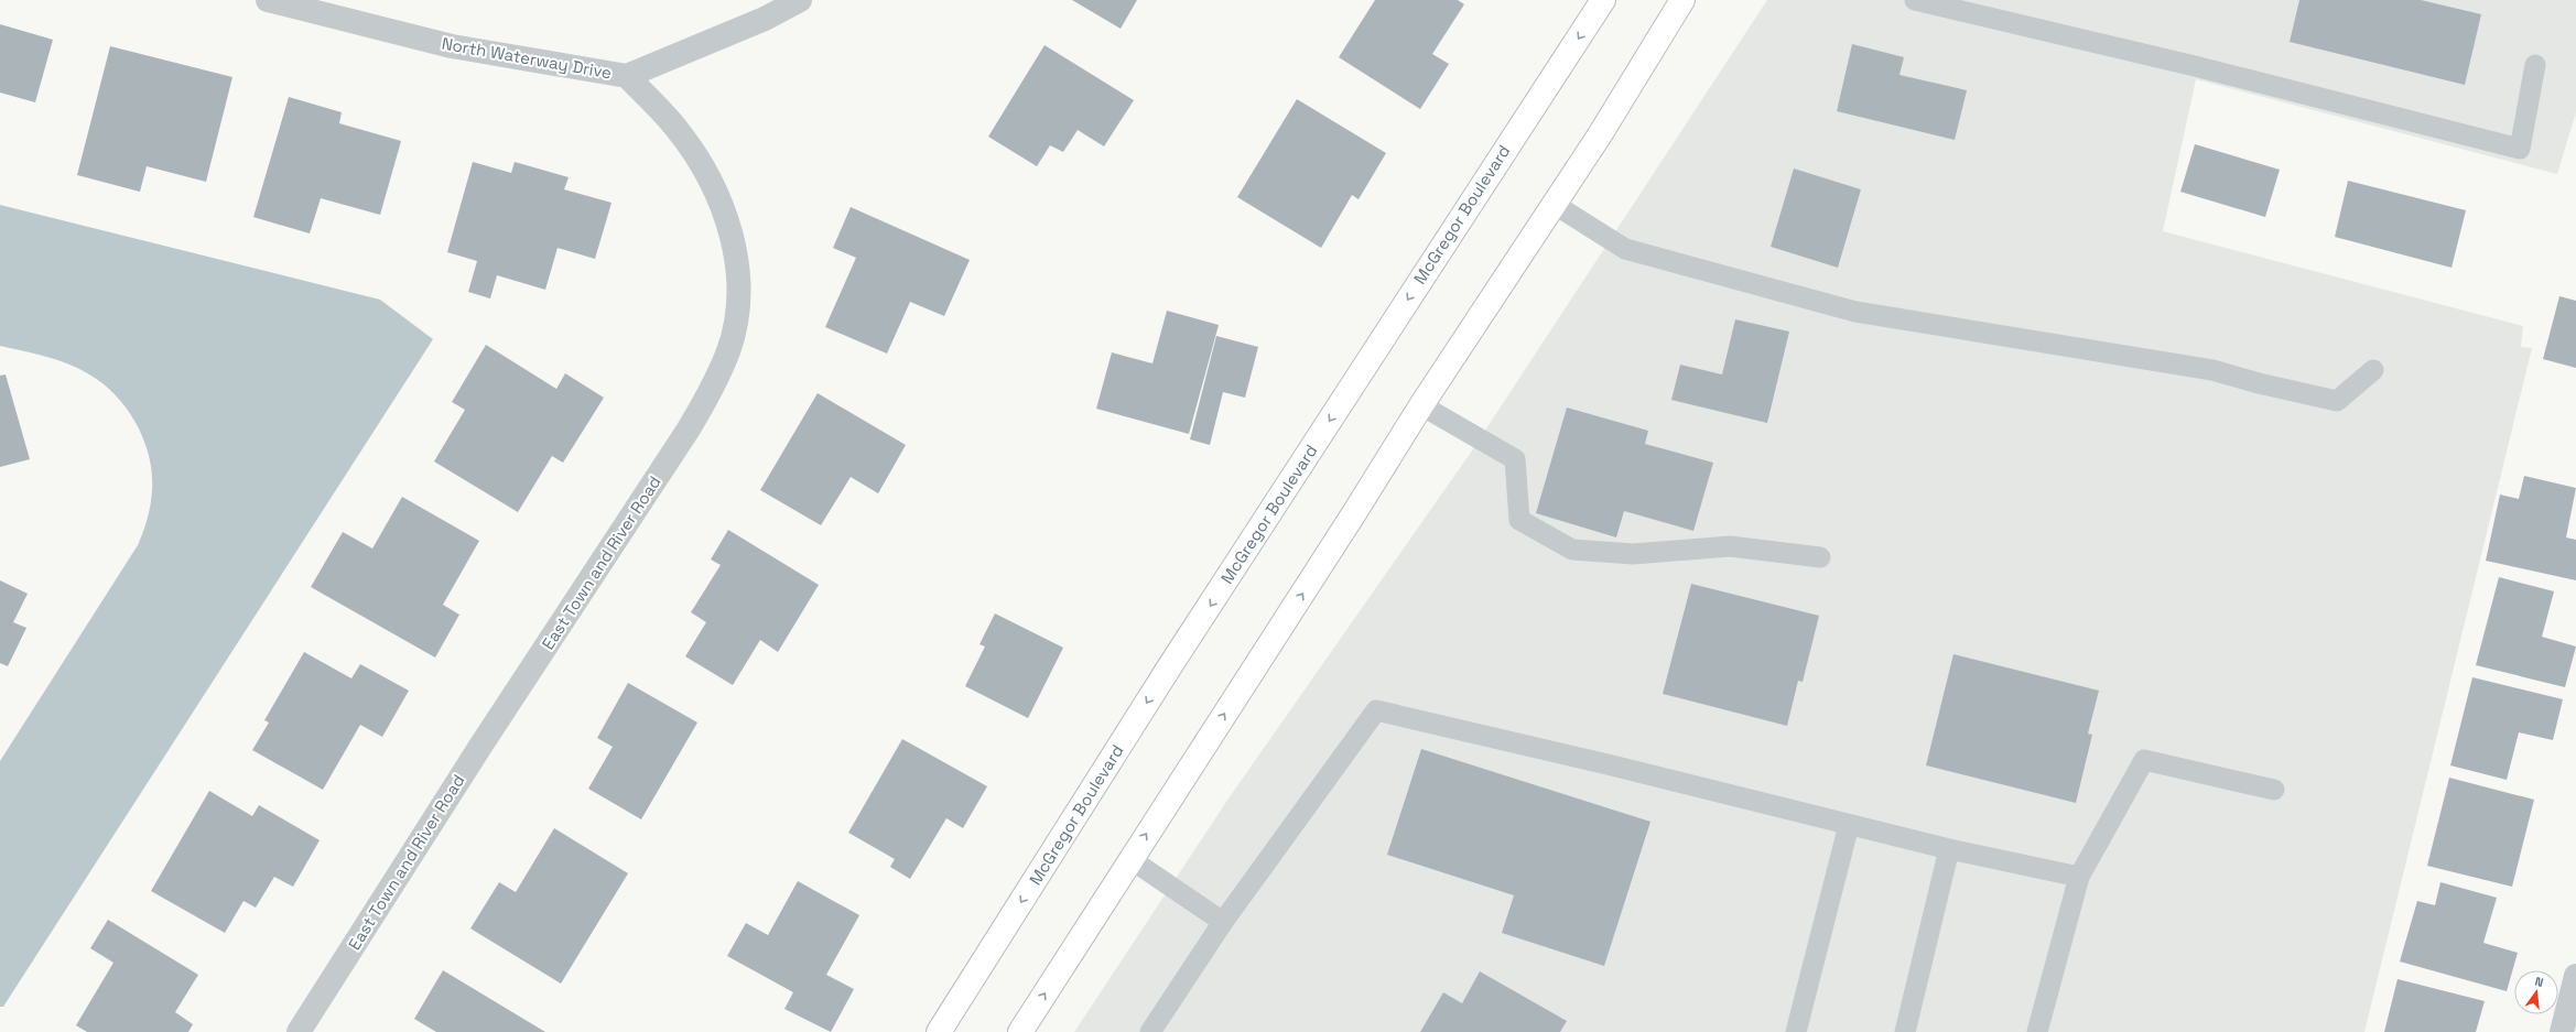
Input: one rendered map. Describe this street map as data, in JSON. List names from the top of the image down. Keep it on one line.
{"streets":{"main road":["McGregor Boulevard"],"street":["North Waterway Drive","East Town and River Road"]},"crossings":[["North Waterway Drive","East Town and River Road"]],"north":"top"}
